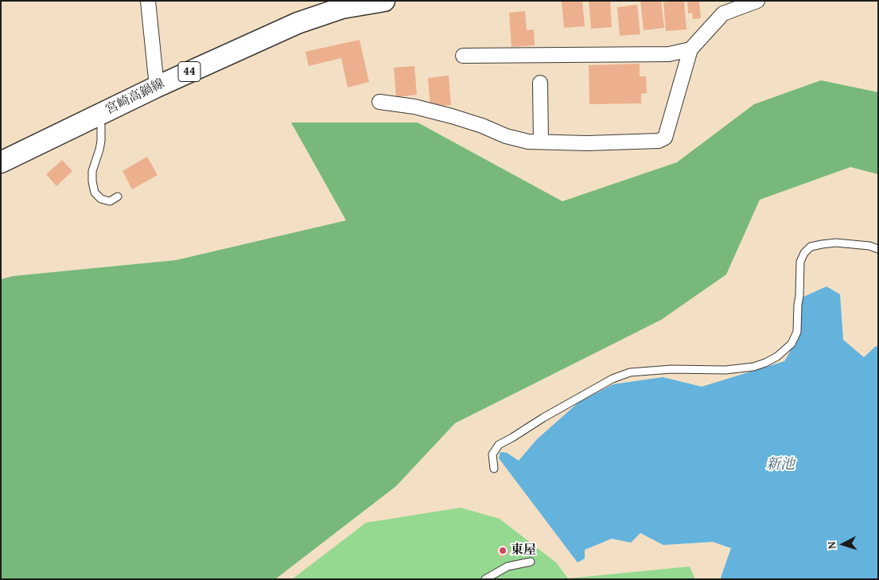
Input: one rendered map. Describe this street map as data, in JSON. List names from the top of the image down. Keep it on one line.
{"streets":{"main road":["44","宮崎高鍋線"]},"water":["新池"],"places":["東屋"],"north":"left"}
